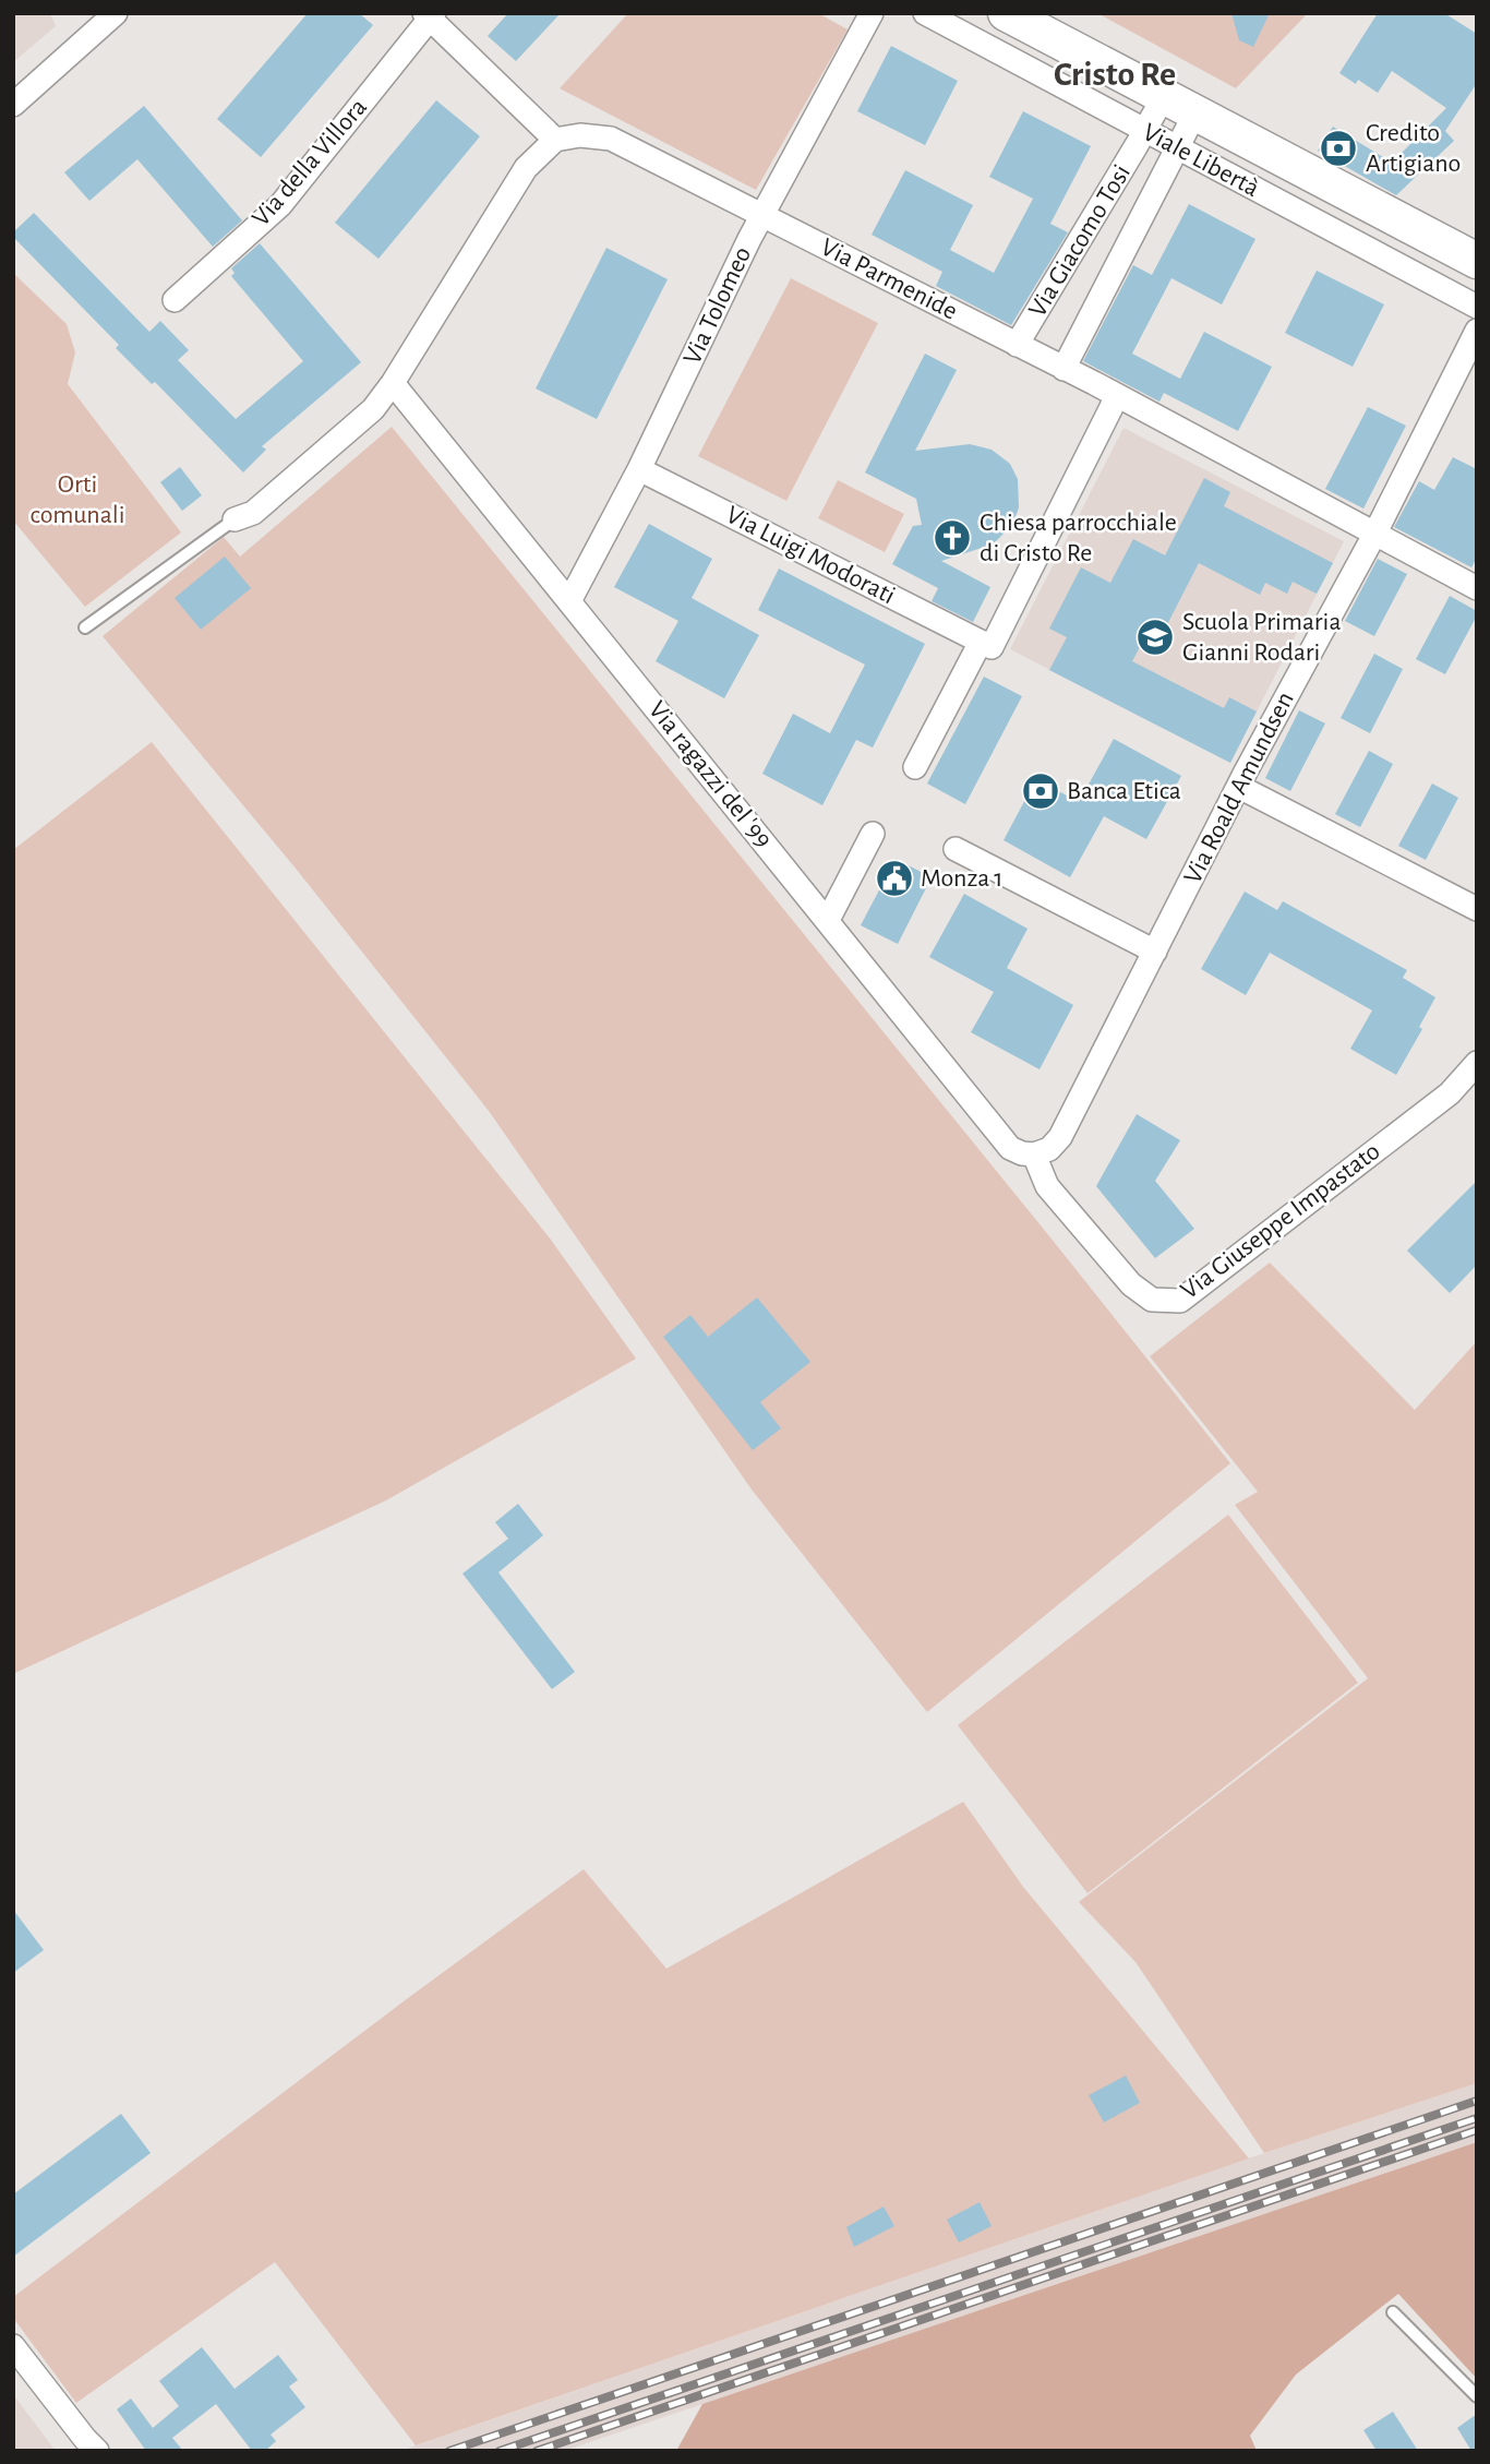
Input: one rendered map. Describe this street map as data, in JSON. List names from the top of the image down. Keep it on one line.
{"streets":{"main road":["Viale Libertà"],"street":["Via della Villora","Via Giacomo Tosi","Via Parmenide","Via Tolomeo","Via Luigi Modorati","Via ragazzi del '99","Via Roald Amundsen","Via Giuseppe Impastato"]},"crossings":[["Viale Libertà","Via Giacomo Tosi"],["Via Giacomo Tosi","Via Parmenide"],["Via Parmenide","Via Tolomeo"],["Via Parmenide","Via Roald Amundsen"],["Via Tolomeo","Via Luigi Modorati"],["Via Tolomeo","Via ragazzi del '99"],["Via ragazzi del '99","Via Roald Amundsen"],["Via ragazzi del '99","Via Giuseppe Impastato"],["Via Roald Amundsen","Via Giuseppe Impastato"]],"districts":["Cristo Re"],"parks":["Orti comunali"],"places":{"bank":["Credito Artigiano","Banca Etica"],"church":["Chiesa parrocchiale di Cristo Re"],"school or university":["Scuola Primaria Gianni Rodari"],"public building":["Monza 1"]}}
